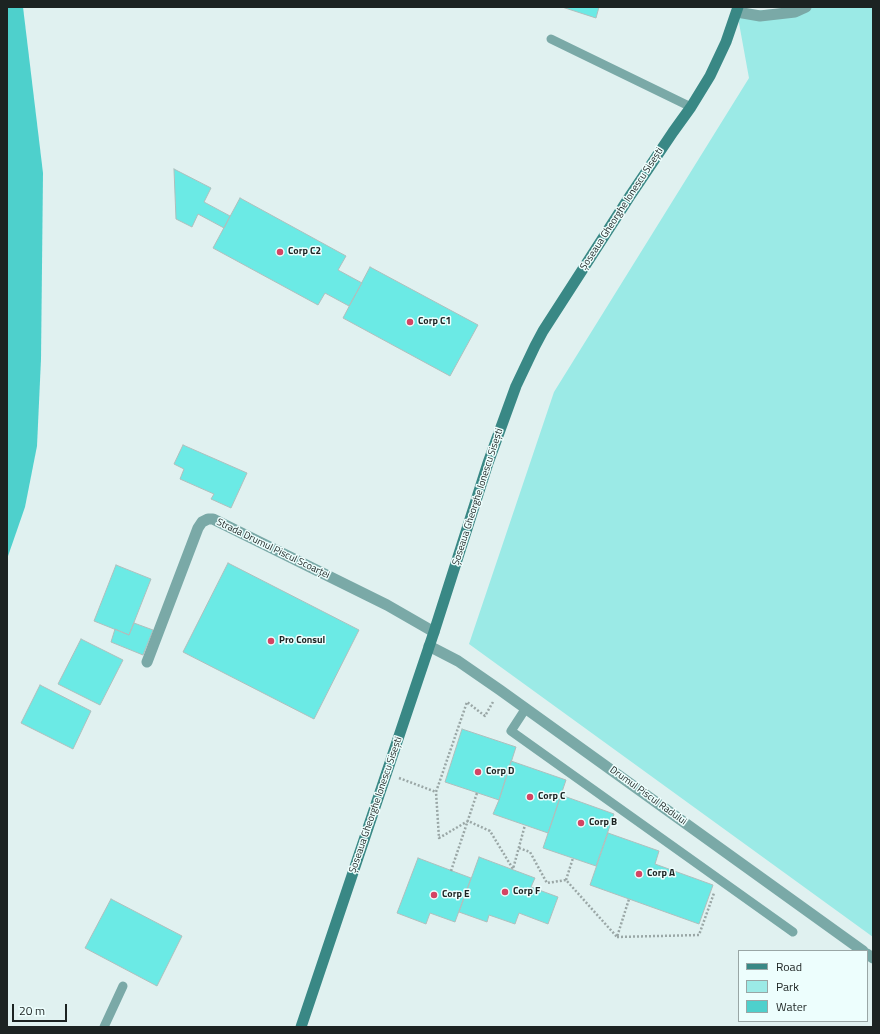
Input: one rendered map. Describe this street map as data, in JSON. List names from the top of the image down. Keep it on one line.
{"streets":{"main road":["Șoseaua Gheorghe Ionescu Sisești"],"street":["Strada Drumul Piscul Scoarței","Drumul Piscul Radului"]},"crossings":[["Șoseaua Gheorghe Ionescu Sisești","Strada Drumul Piscul Scoarței"],["Șoseaua Gheorghe Ionescu Sisești","Drumul Piscul Radului"]],"places":["Corp C2","Corp C1","Pro Consul","Corp D","Corp C","Corp B","Corp A","Corp F","Corp E"],"legend":["Road","Park","Water"],"scale_bar":"20 m"}
